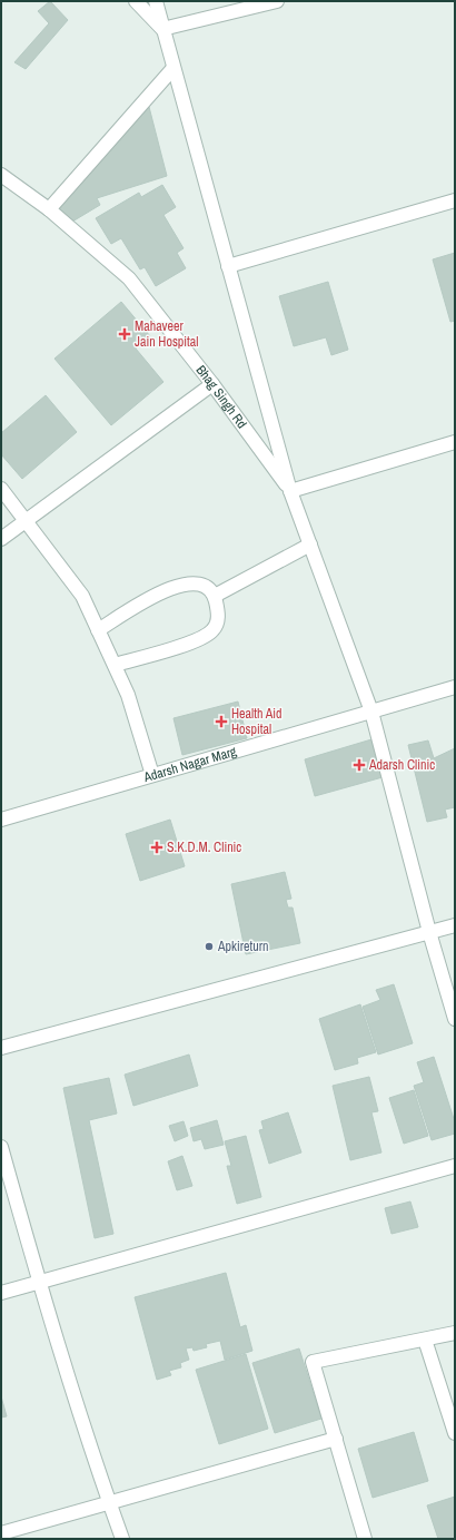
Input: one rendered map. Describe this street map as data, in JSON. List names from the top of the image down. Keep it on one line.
{"streets":{"street":["Bhag Singh Rd","Adarsh Nagar Marg"]},"places":{"health":["Mahaveer Jain Hospital","Health Aid Hospital","Adarsh Clinic","S.K.D.M. Clinic"],"other":["Apkireturn"]}}
